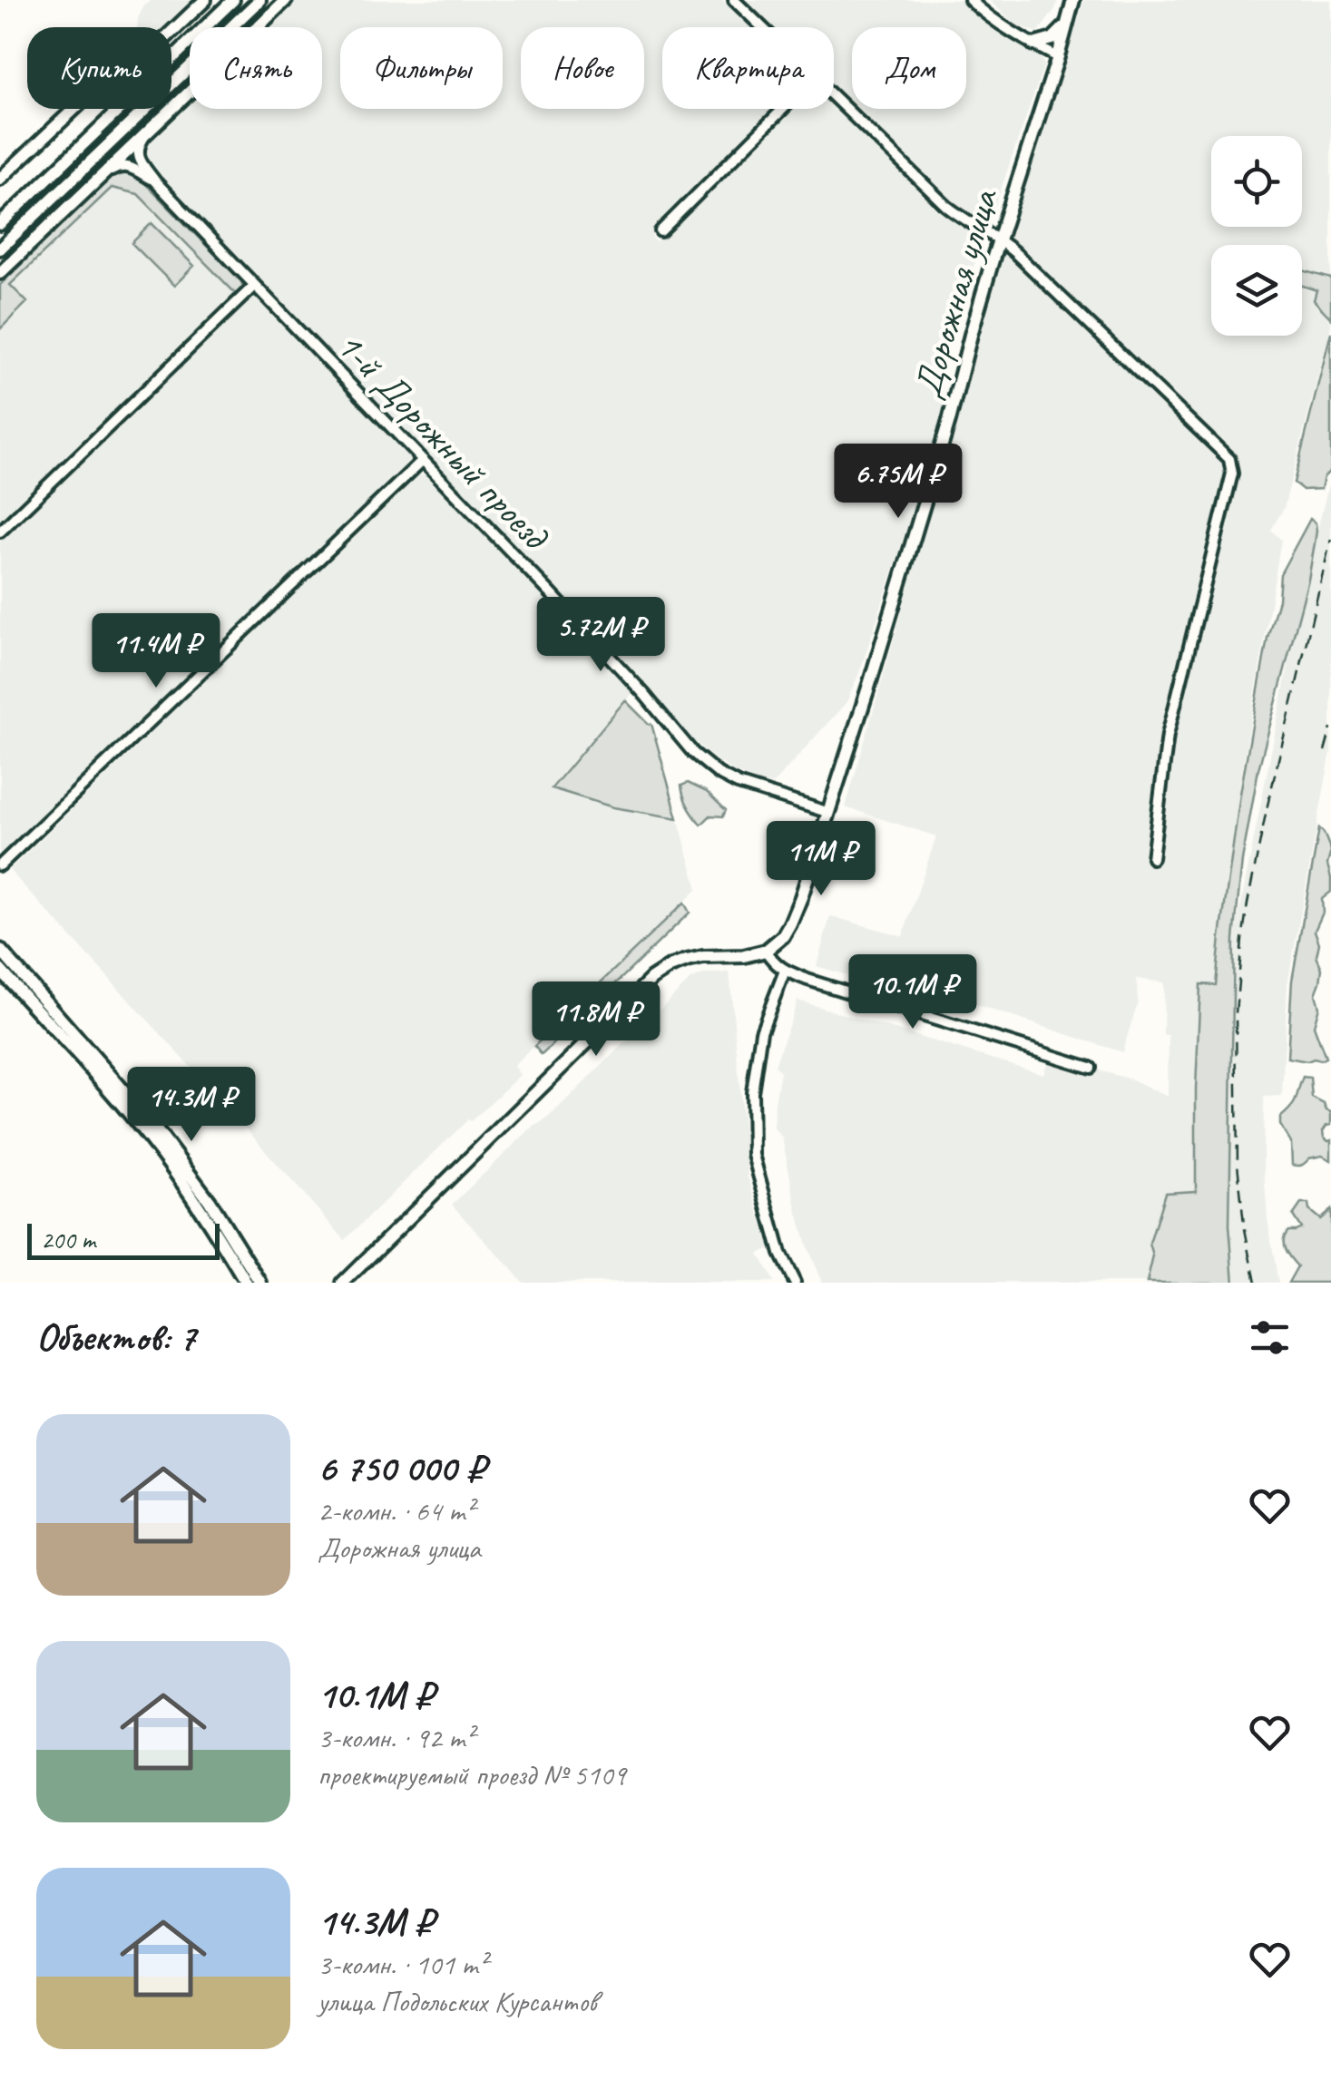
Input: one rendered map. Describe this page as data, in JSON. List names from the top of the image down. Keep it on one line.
{"streets":{"main road":["Дорожная улица"],"street":["1-й Дорожный проезд"]},"crossings":[["Дорожная улица","1-й Дорожный проезд"]],"scale_bar":"200 m","page":{"chip":["Купить","Снять","Фильтры","Новое","Квартира","Дом"],"price":["6.75M ₽","5.72M ₽","11.4M ₽","11M ₽","10.1M ₽","11.8M ₽","14.3M ₽"],"scale":"200 m","heading":"Объектов: 7","list":[{"name":"6 750 000 ₽","note":"2-комн. · 64 m² · Дорожная улица"},{"name":"10.1M ₽","note":"3-комн. · 92 m² · проектируемый проезд № 5109"},{"name":"14.3M ₽","note":"3-комн. · 101 m² · улица Подольских Курсантов"}]}}
